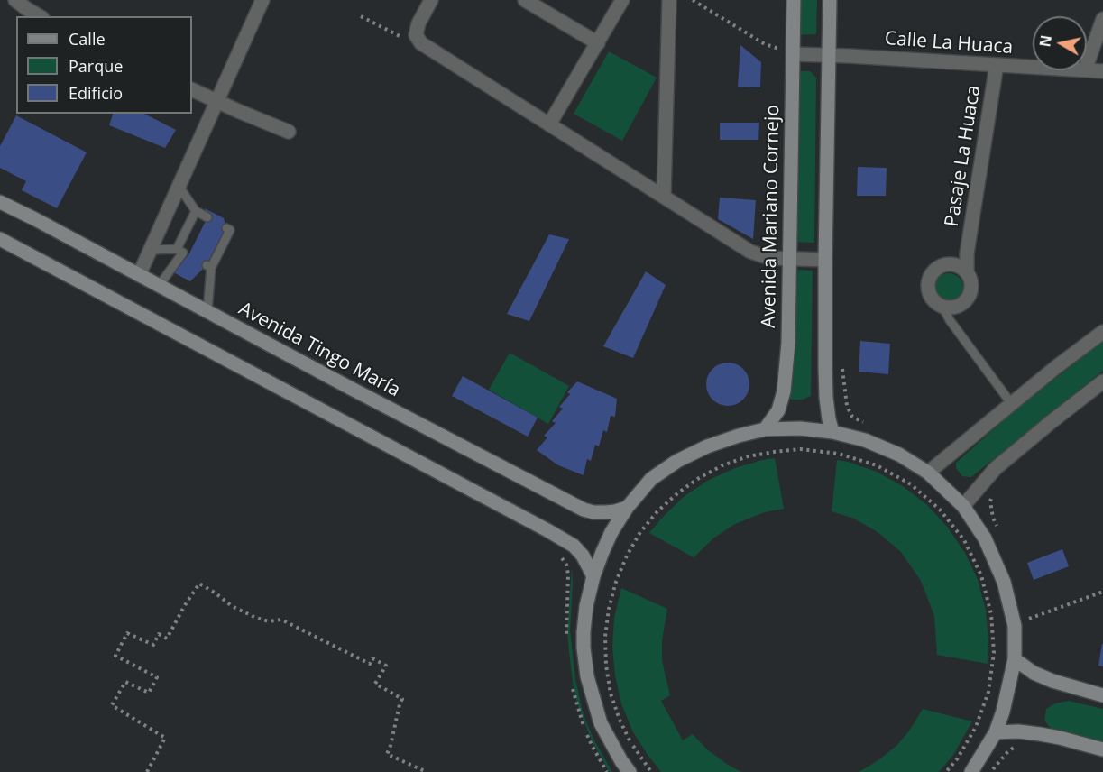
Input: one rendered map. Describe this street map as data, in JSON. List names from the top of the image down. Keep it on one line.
{"streets":{"main road":["Avenida Mariano Cornejo","Avenida Tingo María"],"street":["Calle La Huaca","Pasaje La Huaca"]},"crossings":[["Calle La Huaca","Pasaje La Huaca"],["Calle La Huaca","Avenida Mariano Cornejo"]],"legend":["Calle","Parque","Edificio"],"north":"left"}
